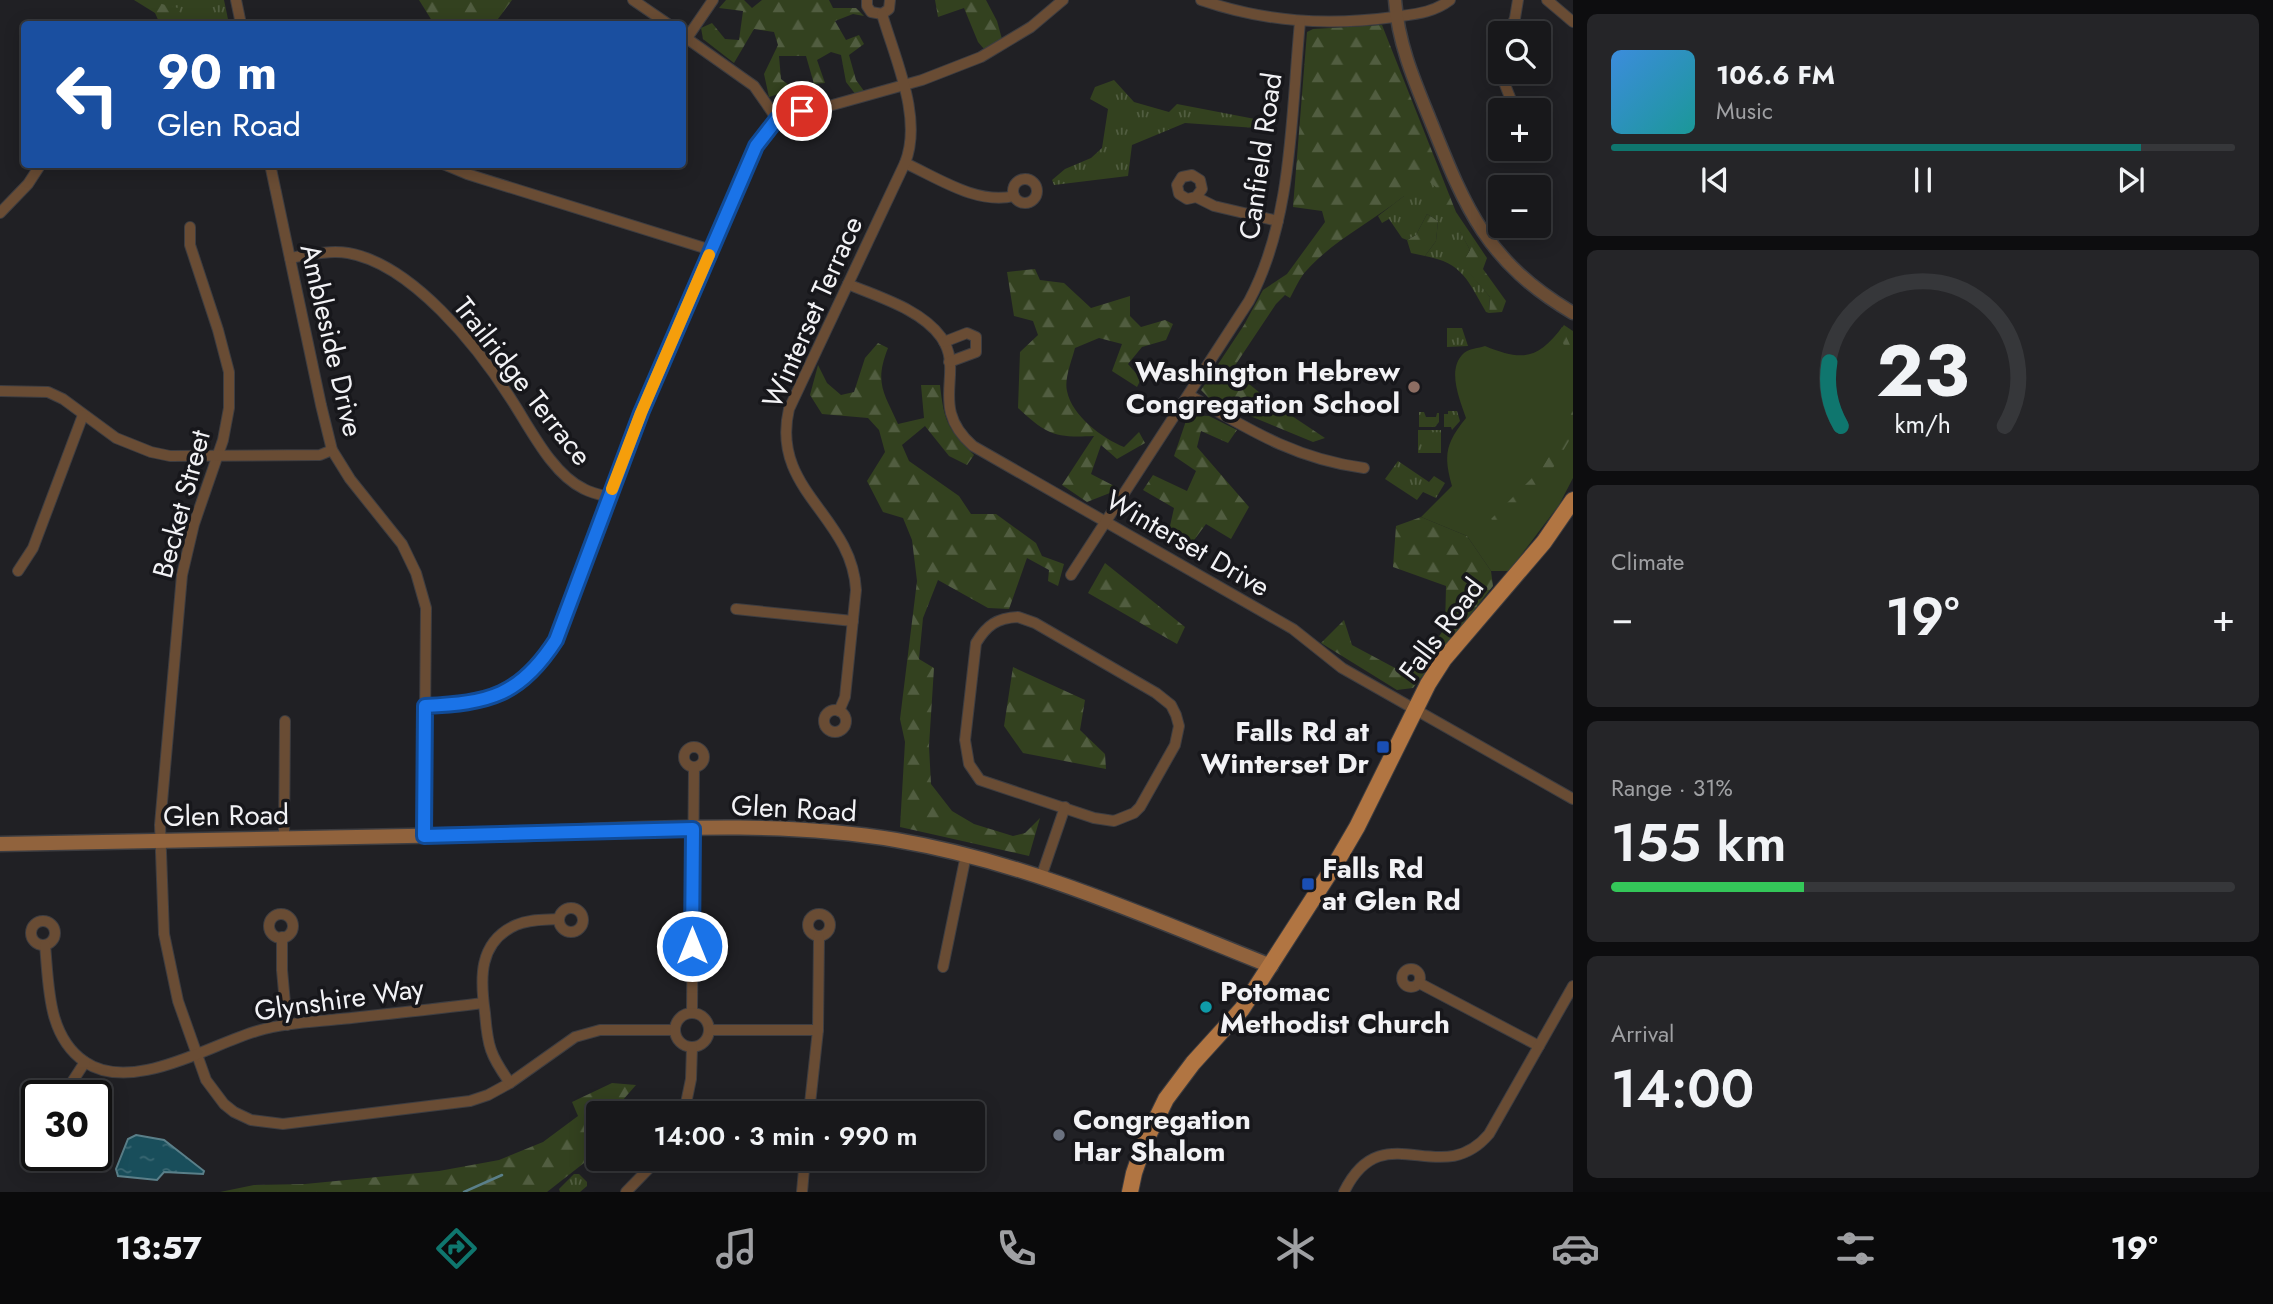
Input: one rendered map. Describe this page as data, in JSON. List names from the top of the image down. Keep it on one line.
{"streets":{"main road":["Falls Road","Glen Road"],"street":["Canfield Road","Winterset Terrace","Ambleside Drive","Trailridge Terrace","Becket Street","Winterset Drive","Glynshire Way"]},"crossings":[["Canfield Road","Winterset Drive"],["Ambleside Drive","Trailridge Terrace"],["Ambleside Drive","Glen Road"],["Becket Street","Glen Road"],["Becket Street","Glynshire Way"],["Winterset Drive","Falls Road"],["Falls Road","Glen Road"]],"places":{"other":["Washington Hebrew Congregation School","Potomac Methodist Church","Congregation Har Shalom"],"transit":["Falls Rd at Winterset Dr","Falls Rd at Glen Rd"]},"page":{"map_buttons":["+","−"],"turn":["90 m","Glen Road"],"song":["106.6 FM","Music"],"tile":["Climate",["Range · 31%","155 km"],["Arrival","14:00"]],"heat":["−","19°","+"],"limit":"30","trip":"14:00 · 3 min · 990 m","tabs":["13:57","19°"],"gauge":["23","km/h"]}}
